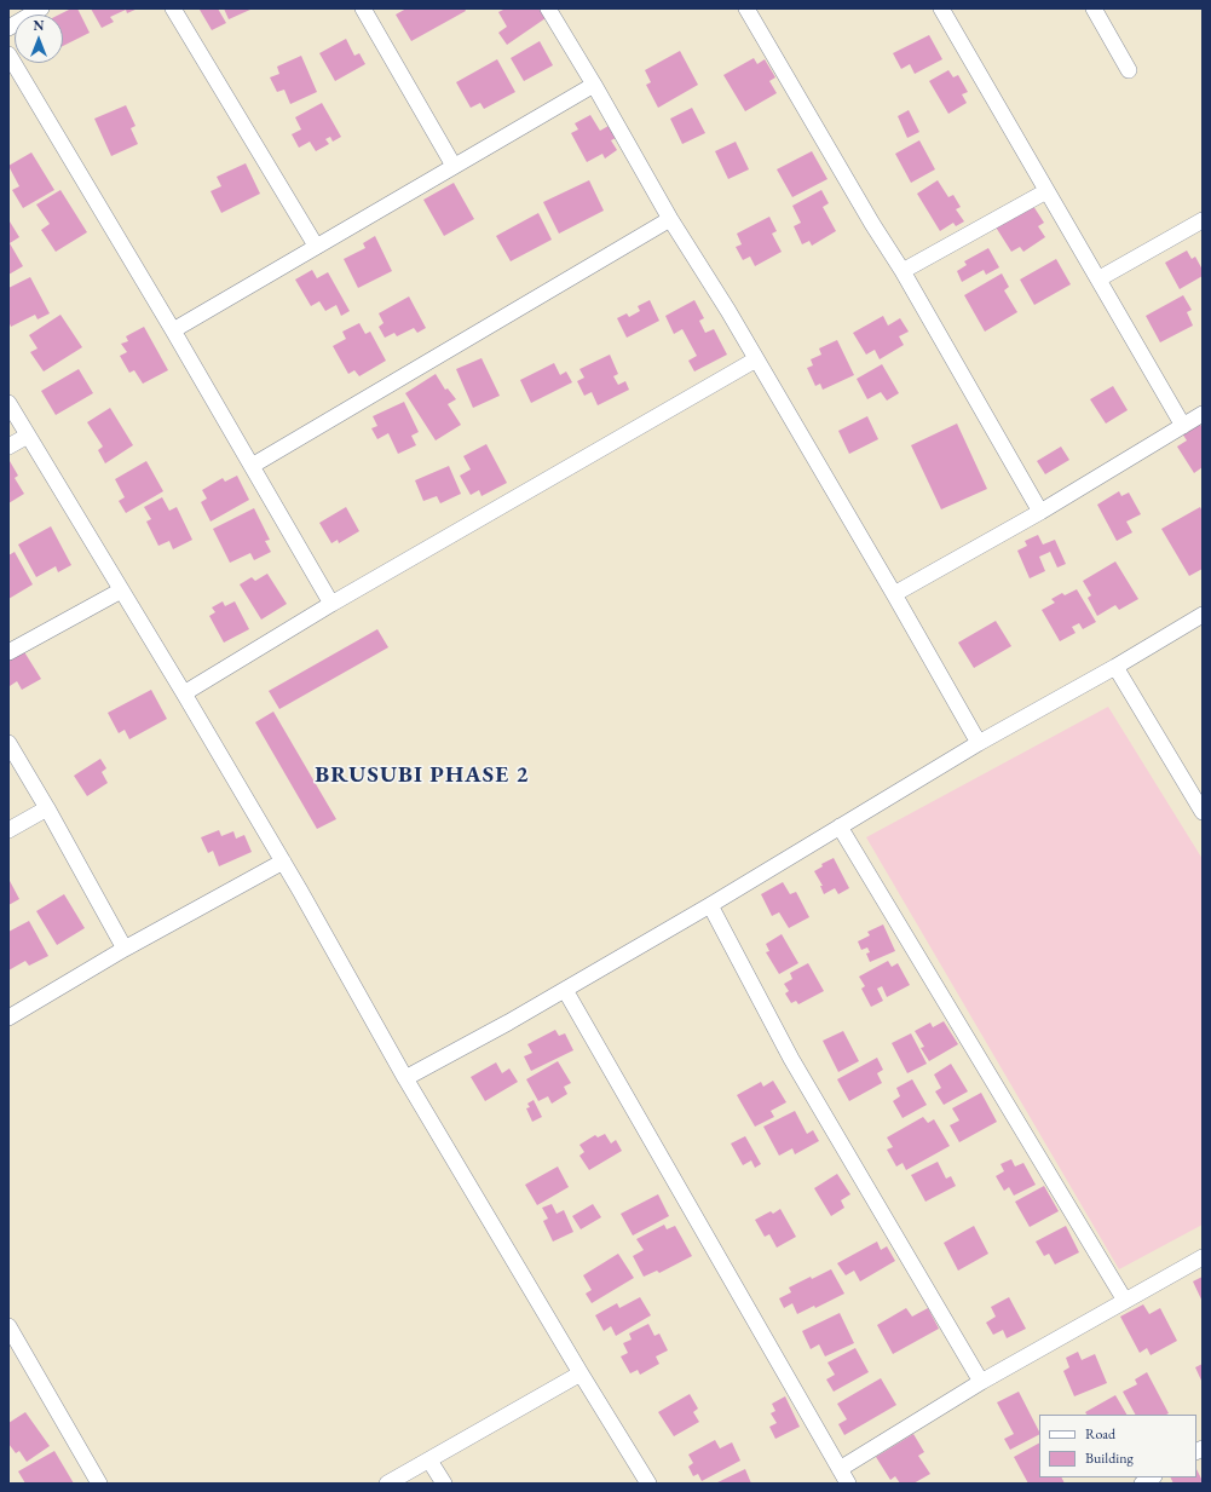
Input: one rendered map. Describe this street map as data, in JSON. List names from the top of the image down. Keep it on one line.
{"districts":["BRUSUBI PHASE 2"],"legend":["Road","Building"],"north":"top"}
